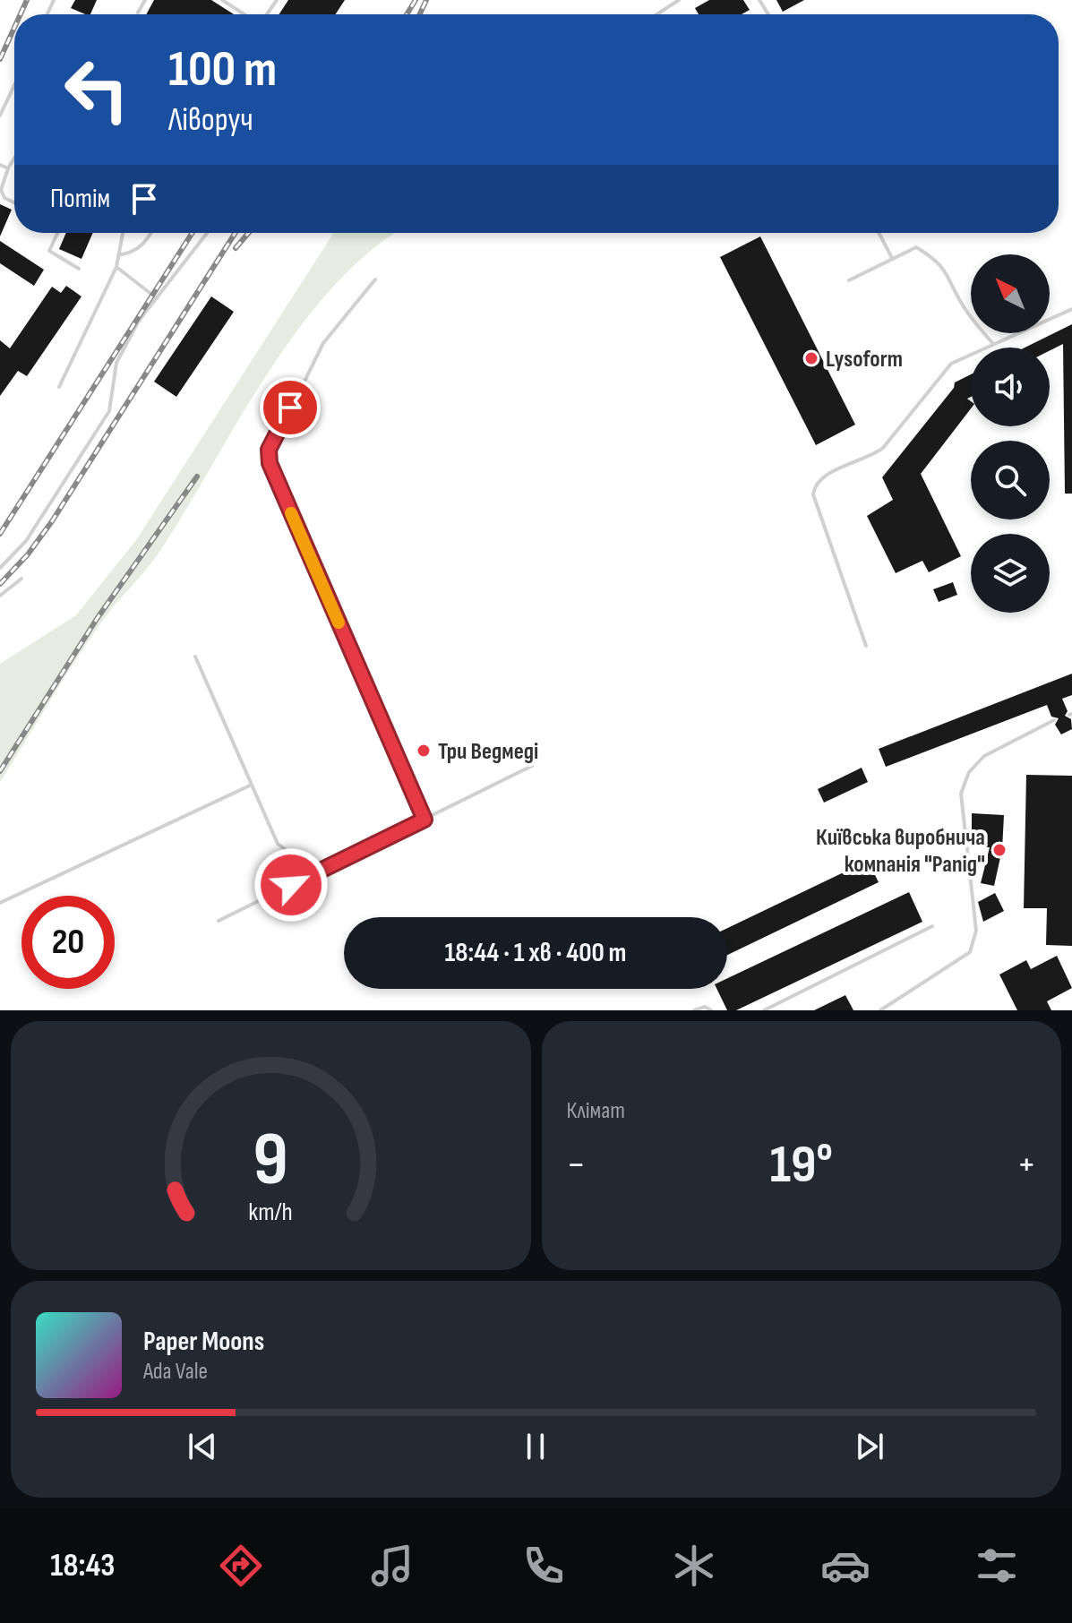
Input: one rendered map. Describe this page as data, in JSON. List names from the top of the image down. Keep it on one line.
{"places":["Lysoform","Три Ведмеді","Київська виробнича компанія \"Рапід\""],"north":"top left","page":{"turn":["100 m","Ліворуч"],"then":"Потім","limit":"20","trip":"18:44 · 1 хв · 400 m","tile":"Клімат","heat":["−","19°","+"],"song":["Paper Moons","Ada Vale"],"tabs":"18:43","gauge":["9","km/h"]}}
